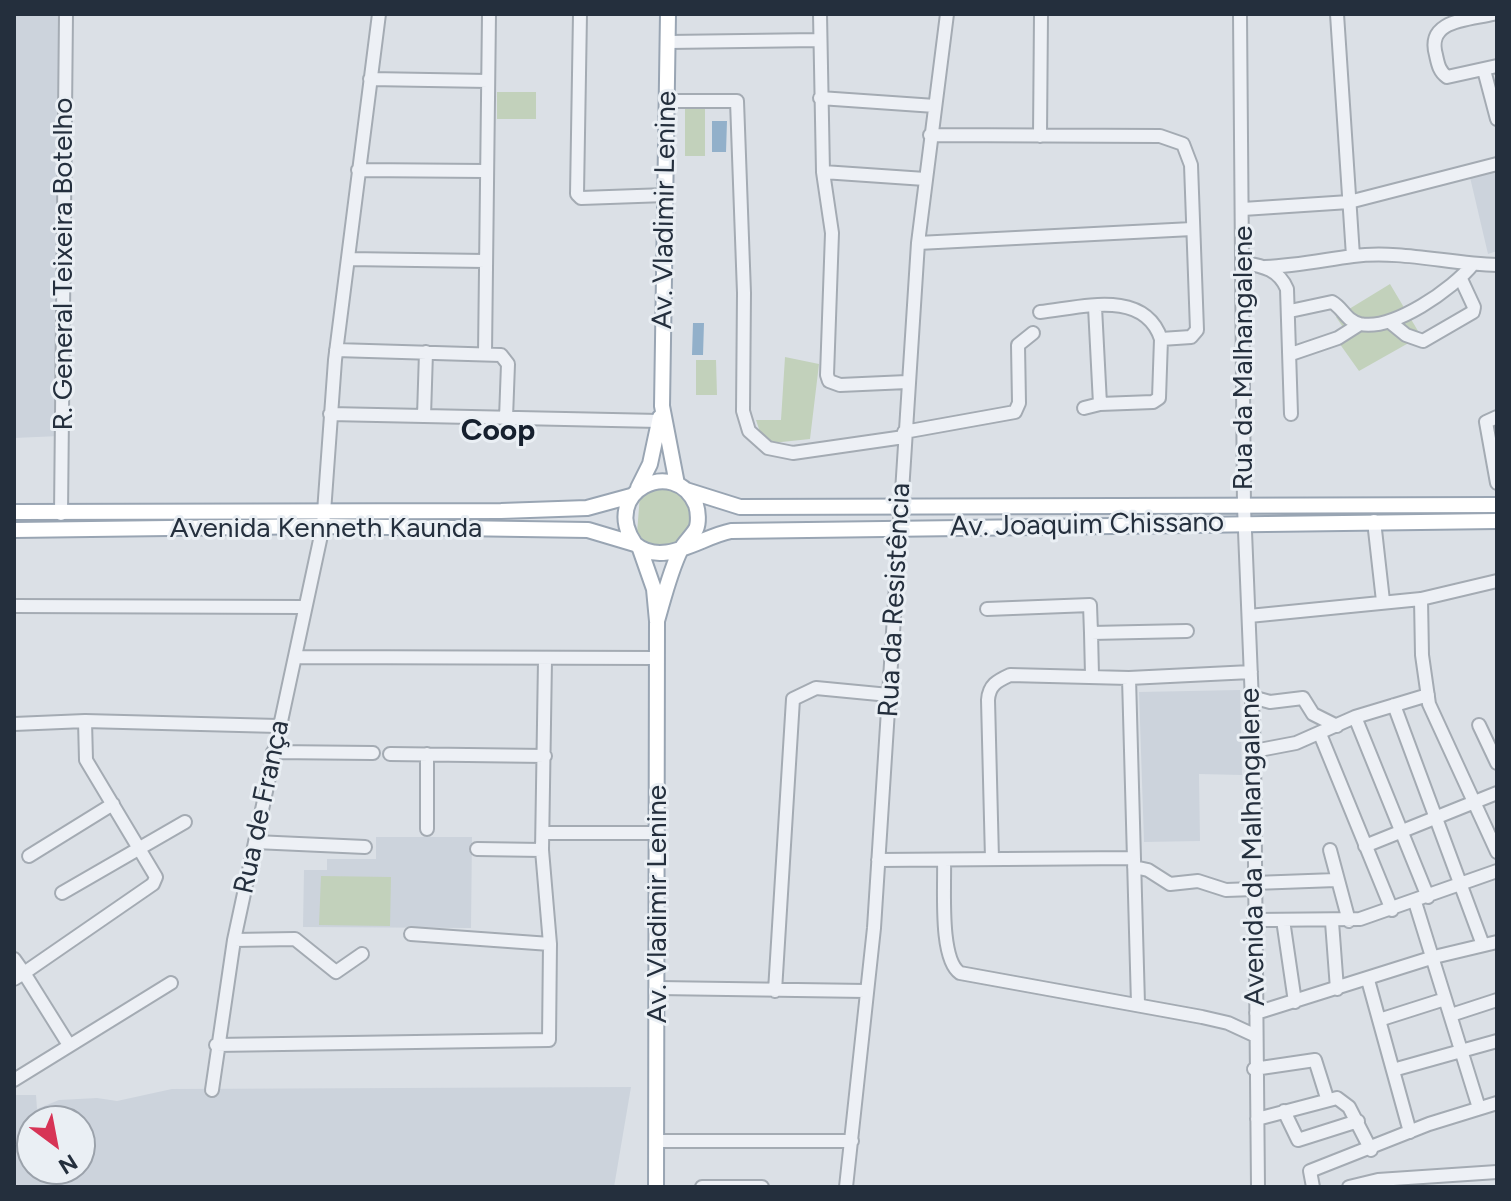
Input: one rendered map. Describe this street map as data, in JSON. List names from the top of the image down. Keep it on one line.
{"streets":{"main road":["Av. Vladimir Lenine","Av. Joaquim Chissano","Avenida Kenneth Kaunda"],"street":["R. General Teixeira Botelho","Rua da Malhangalene","Rua da Resistência","Rua de França","Avenida da Malhangalene"]},"crossings":[["Av. Vladimir Lenine","Av. Joaquim Chissano"],["Av. Vladimir Lenine","Avenida Kenneth Kaunda"],["R. General Teixeira Botelho","Avenida Kenneth Kaunda"],["Rua da Malhangalene","Av. Joaquim Chissano"],["Rua da Malhangalene","Avenida da Malhangalene"],["Av. Joaquim Chissano","Avenida Kenneth Kaunda"],["Av. Joaquim Chissano","Rua da Resistência"],["Av. Joaquim Chissano","Avenida da Malhangalene"],["Avenida Kenneth Kaunda","Rua de França"]],"districts":["Coop"],"north":"bottom right"}
